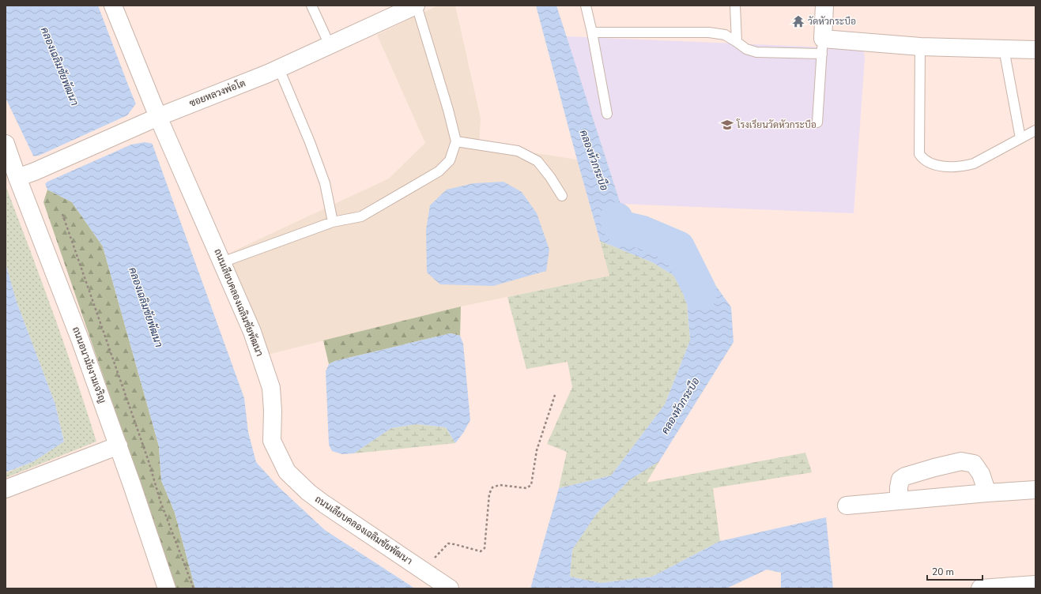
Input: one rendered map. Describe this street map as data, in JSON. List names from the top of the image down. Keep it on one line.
{"streets":{"street":["ซอยหลวงพ่อโต","ถนนเลียบคลองเฉลิมชัยพัฒนา","ถนนอนามัยงามเจริญ"]},"crossings":[["ซอยหลวงพ่อโต","ถนนเลียบคลองเฉลิมชัยพัฒนา"],["ซอยหลวงพ่อโต","ถนนอนามัยงามเจริญ"]],"water":["คลองเฉลิมชัยพัฒนา","คลองหัวกระบือ"],"places":{"temple":["วัดหัวกระบือ"],"school or university":["โรงเรียนวัดหัวกระบือ"]},"scale_bar":"20 m"}
